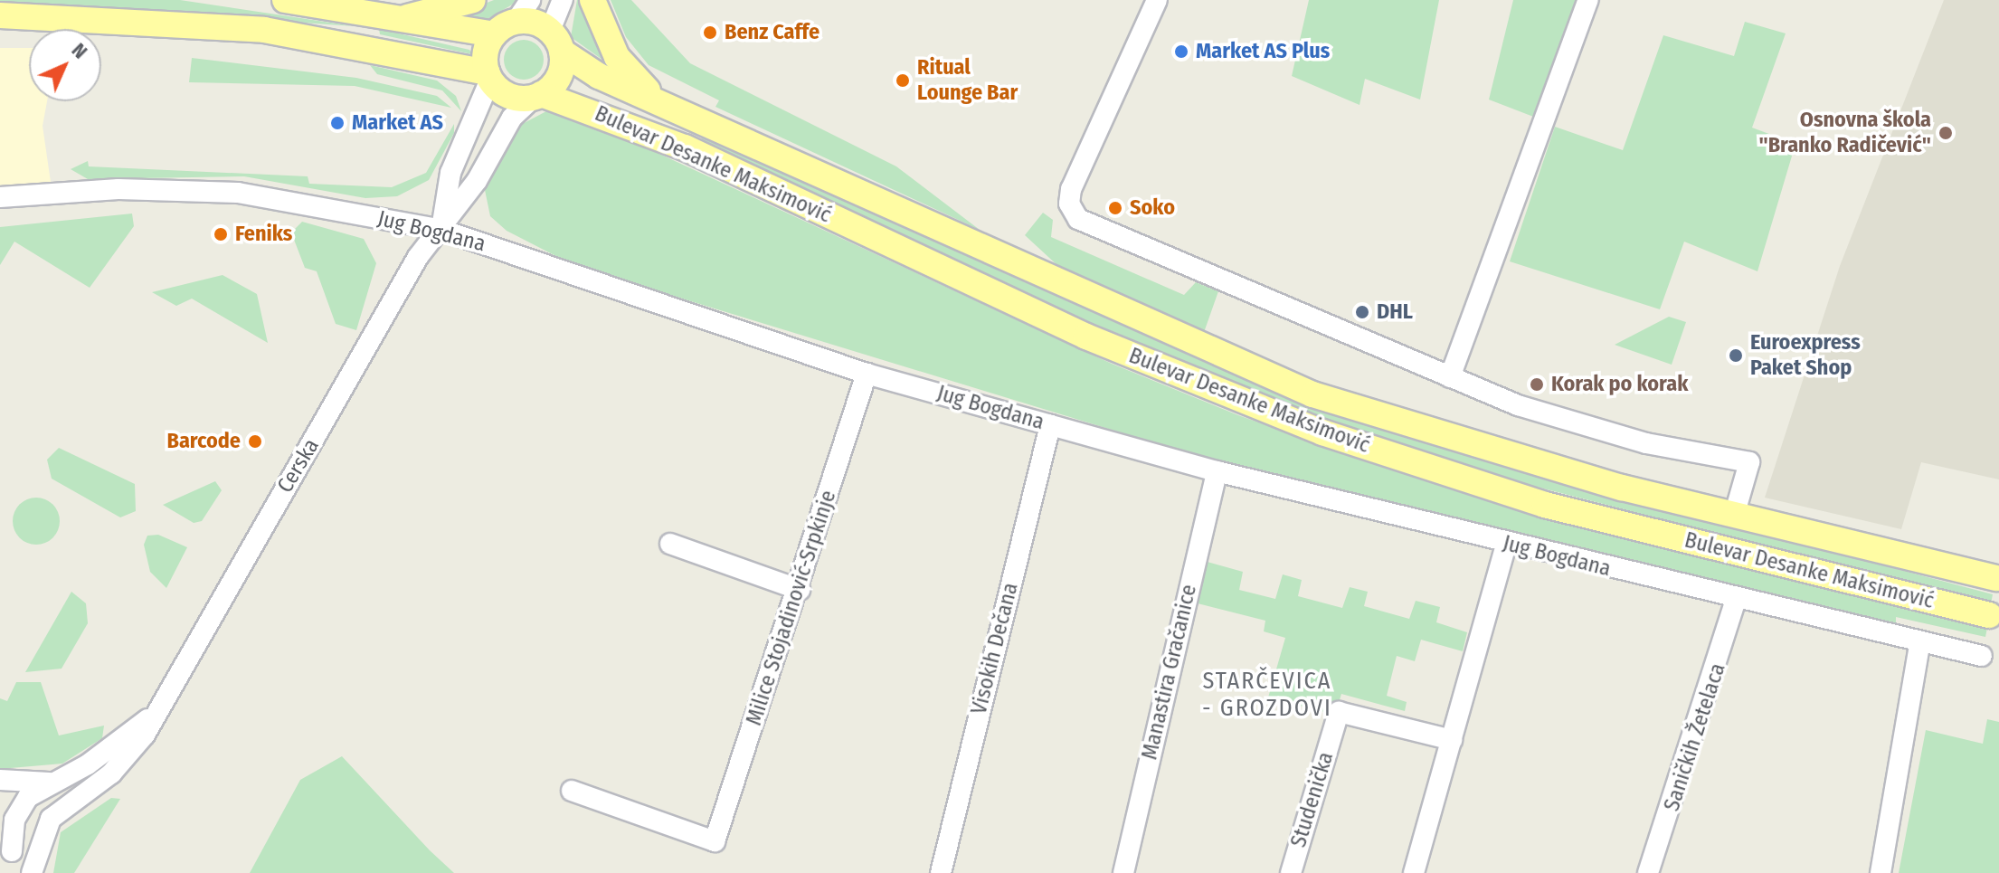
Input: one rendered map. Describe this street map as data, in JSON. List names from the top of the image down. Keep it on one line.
{"streets":{"main road":["Bulevar Desanke Maksimović"],"street":["Jug Bogdana","Cerska","Milice Stojadinović-Srpkinje","Visokih Dečana","Manastira Gračanice","Saničkih Žetelaca","Studenička"]},"crossings":[["Bulevar Desanke Maksimović","Cerska"],["Jug Bogdana","Cerska"],["Jug Bogdana","Milice Stojadinović-Srpkinje"],["Jug Bogdana","Visokih Dečana"],["Jug Bogdana","Manastira Gračanice"],["Jug Bogdana","Saničkih Žetelaca"]],"districts":["STARČEVICA - GROZDOVI"],"places":["Benz Caffe","Market AS Plus","Ritual Lounge Bar","Market AS","Osnovna škola \"Branko Radičević\"","Soko","Feniks","DHL","Euroexpress Paket Shop","Korak po korak","Barcode"],"north":"top right"}
